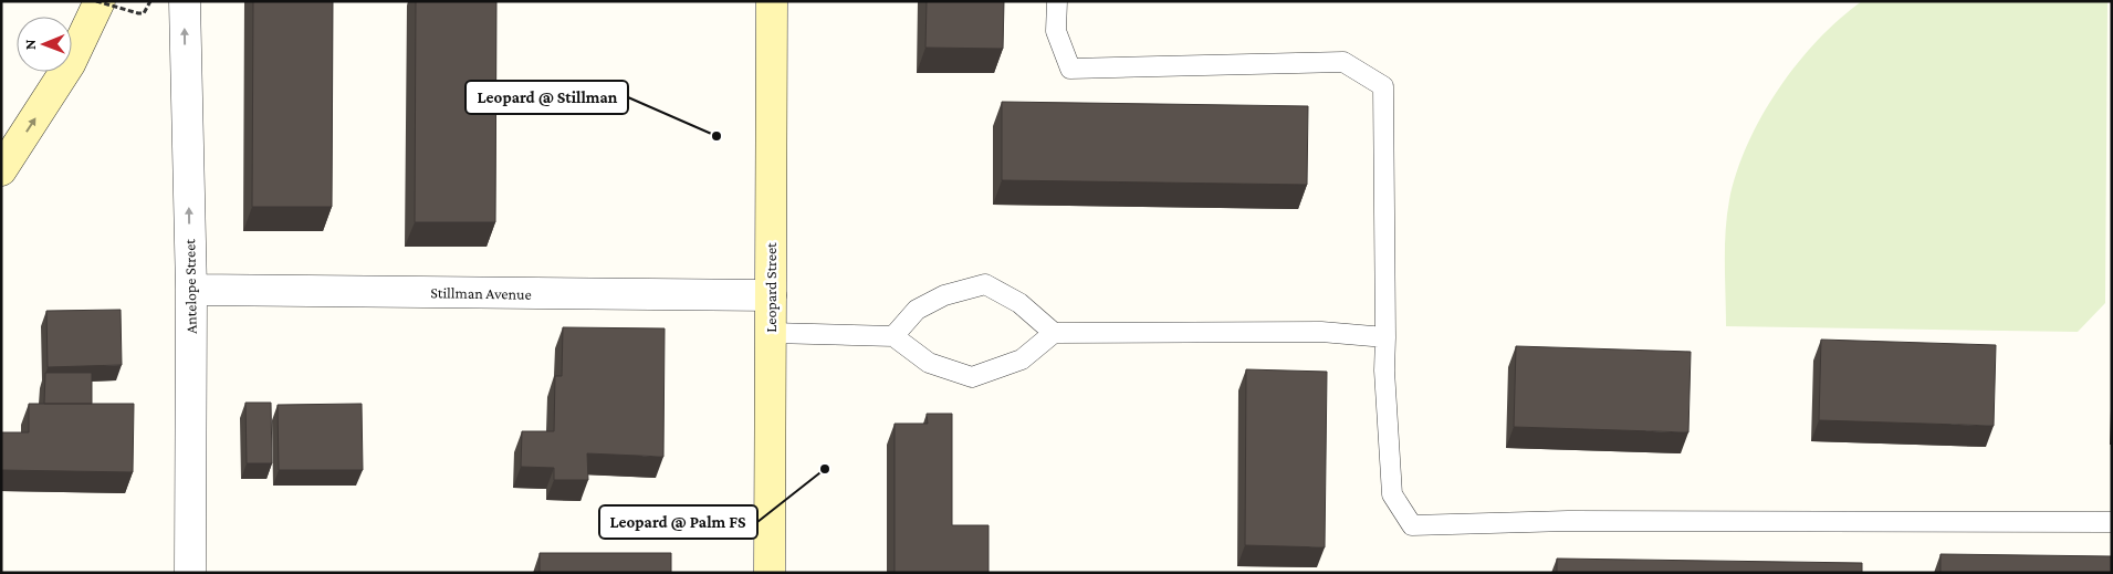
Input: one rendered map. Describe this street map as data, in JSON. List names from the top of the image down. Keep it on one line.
{"streets":{"main road":["Leopard Street"],"street":["Antelope Street","Stillman Avenue"]},"crossings":[["Antelope Street","Stillman Avenue"],["Leopard Street","Stillman Avenue"]],"one_way":["Antelope Street"],"places":["Leopard @ Stillman","Leopard @ Palm FS"],"north":"left"}
